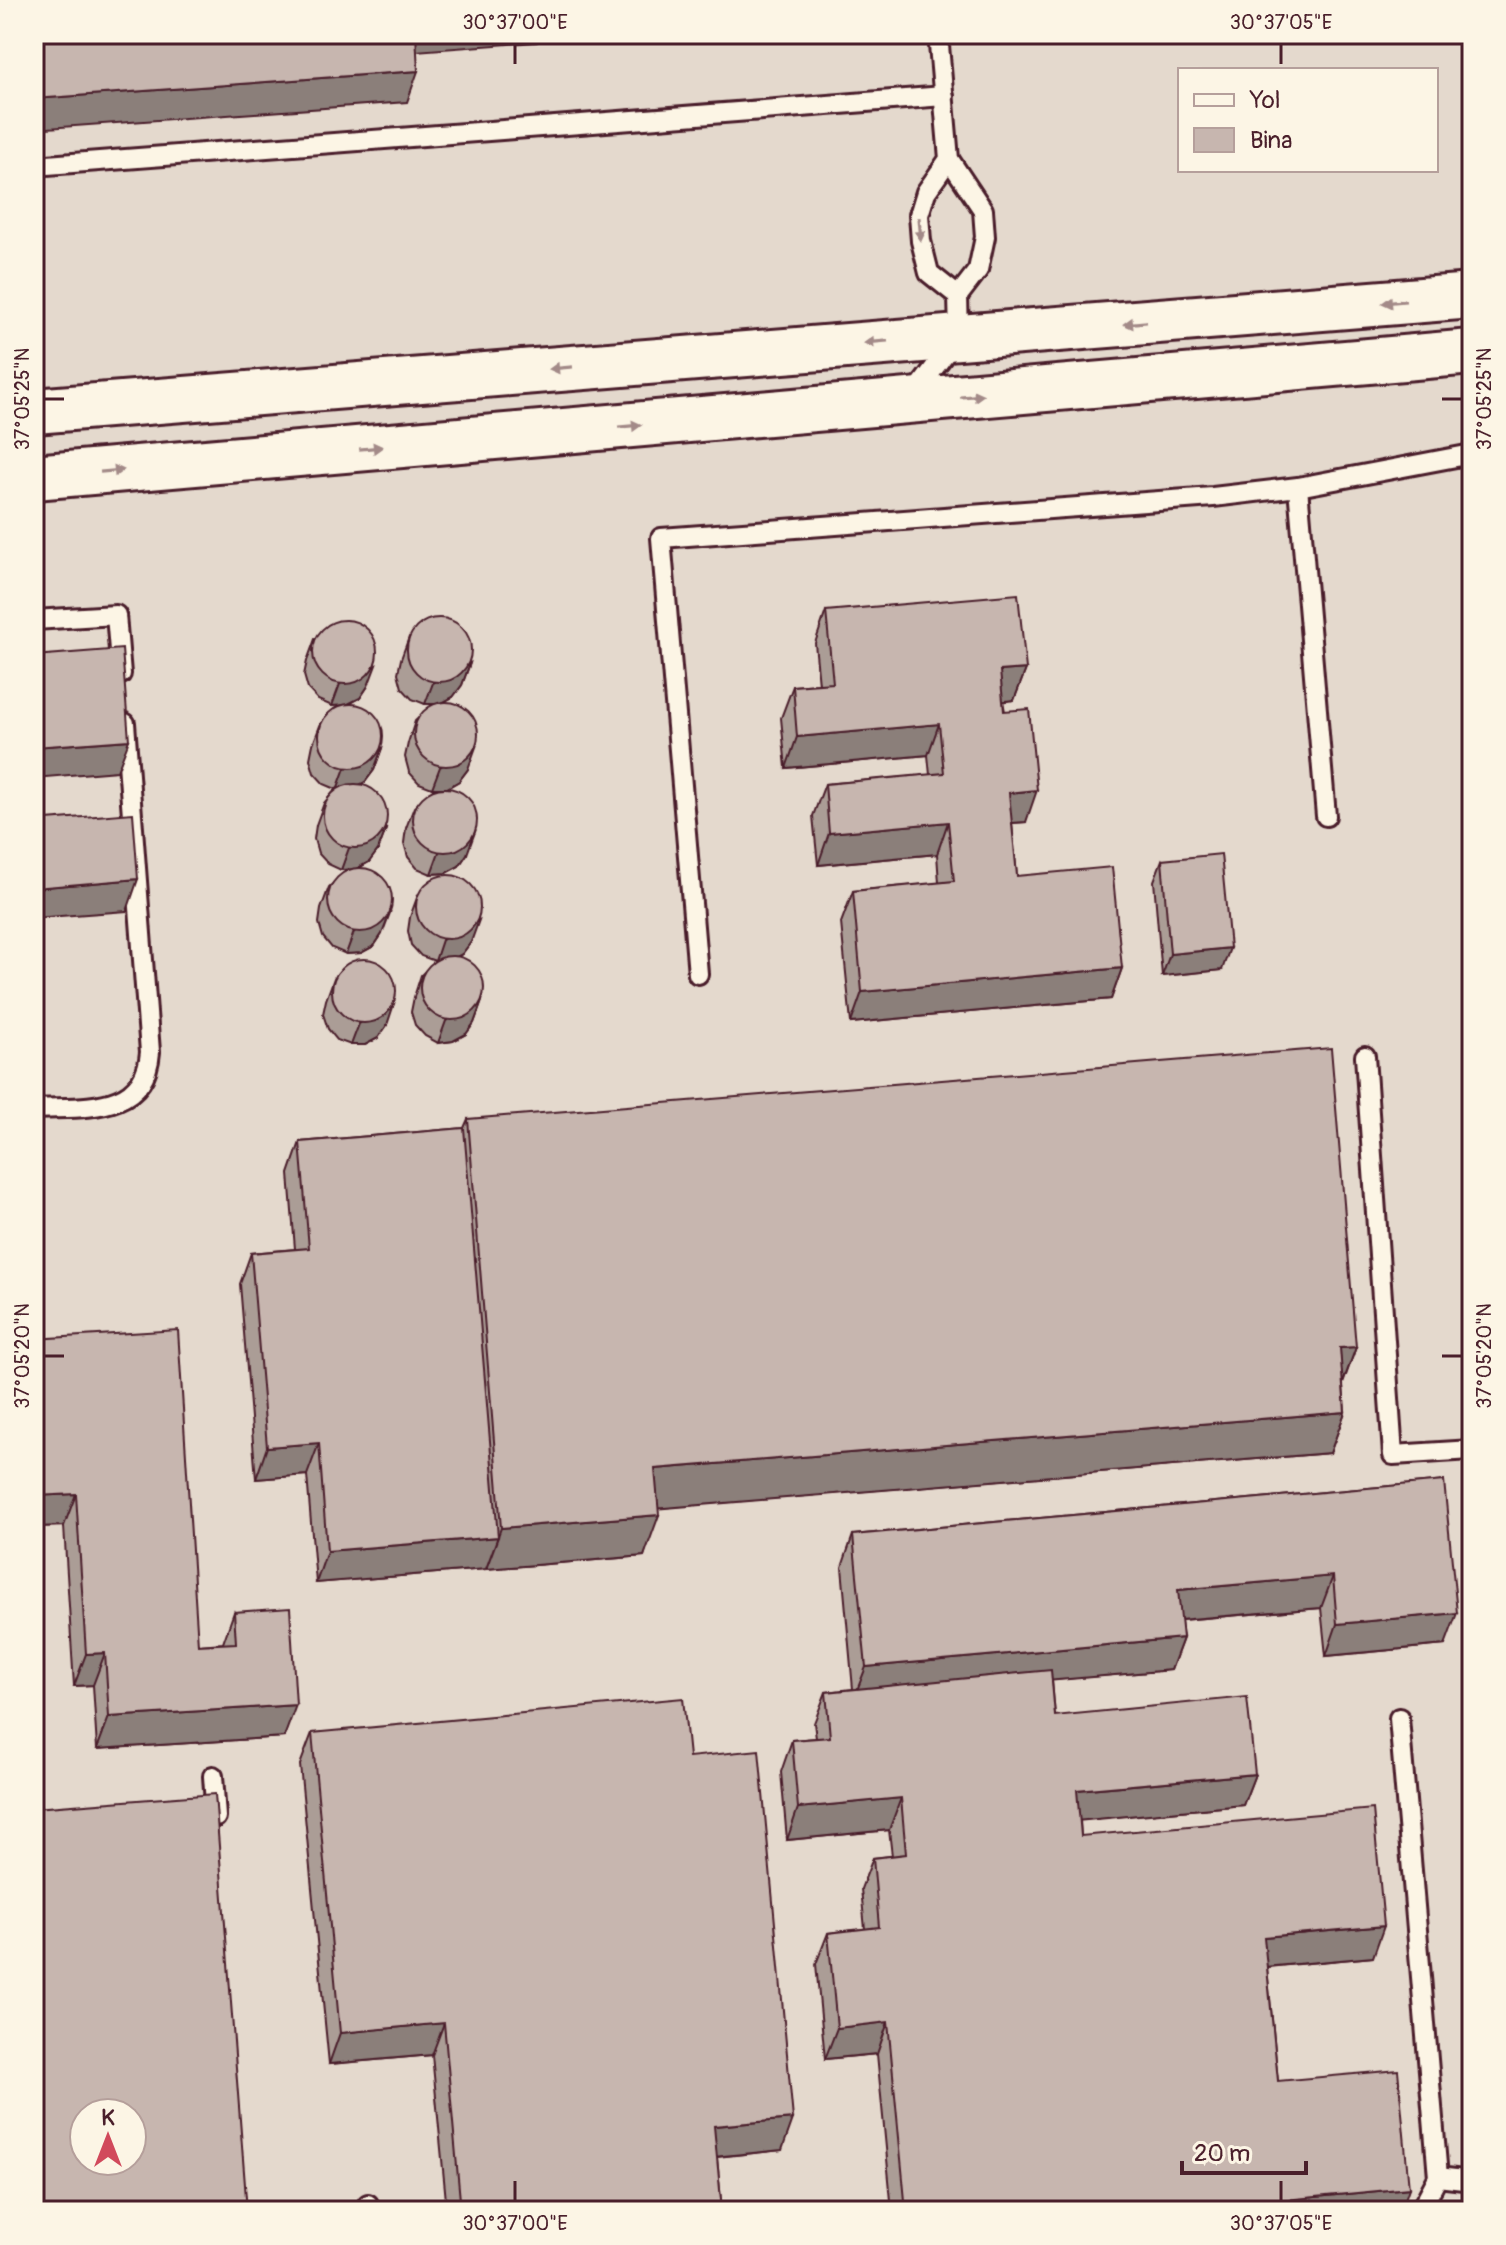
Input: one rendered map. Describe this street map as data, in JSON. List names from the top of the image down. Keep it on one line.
{"legend":["Yol","Bina"],"scale_bar":"20 m","north":"top","coordinates":["30°37'00\"E","30°37'05\"E","37°05'25\"N","37°05'20\"N"]}
